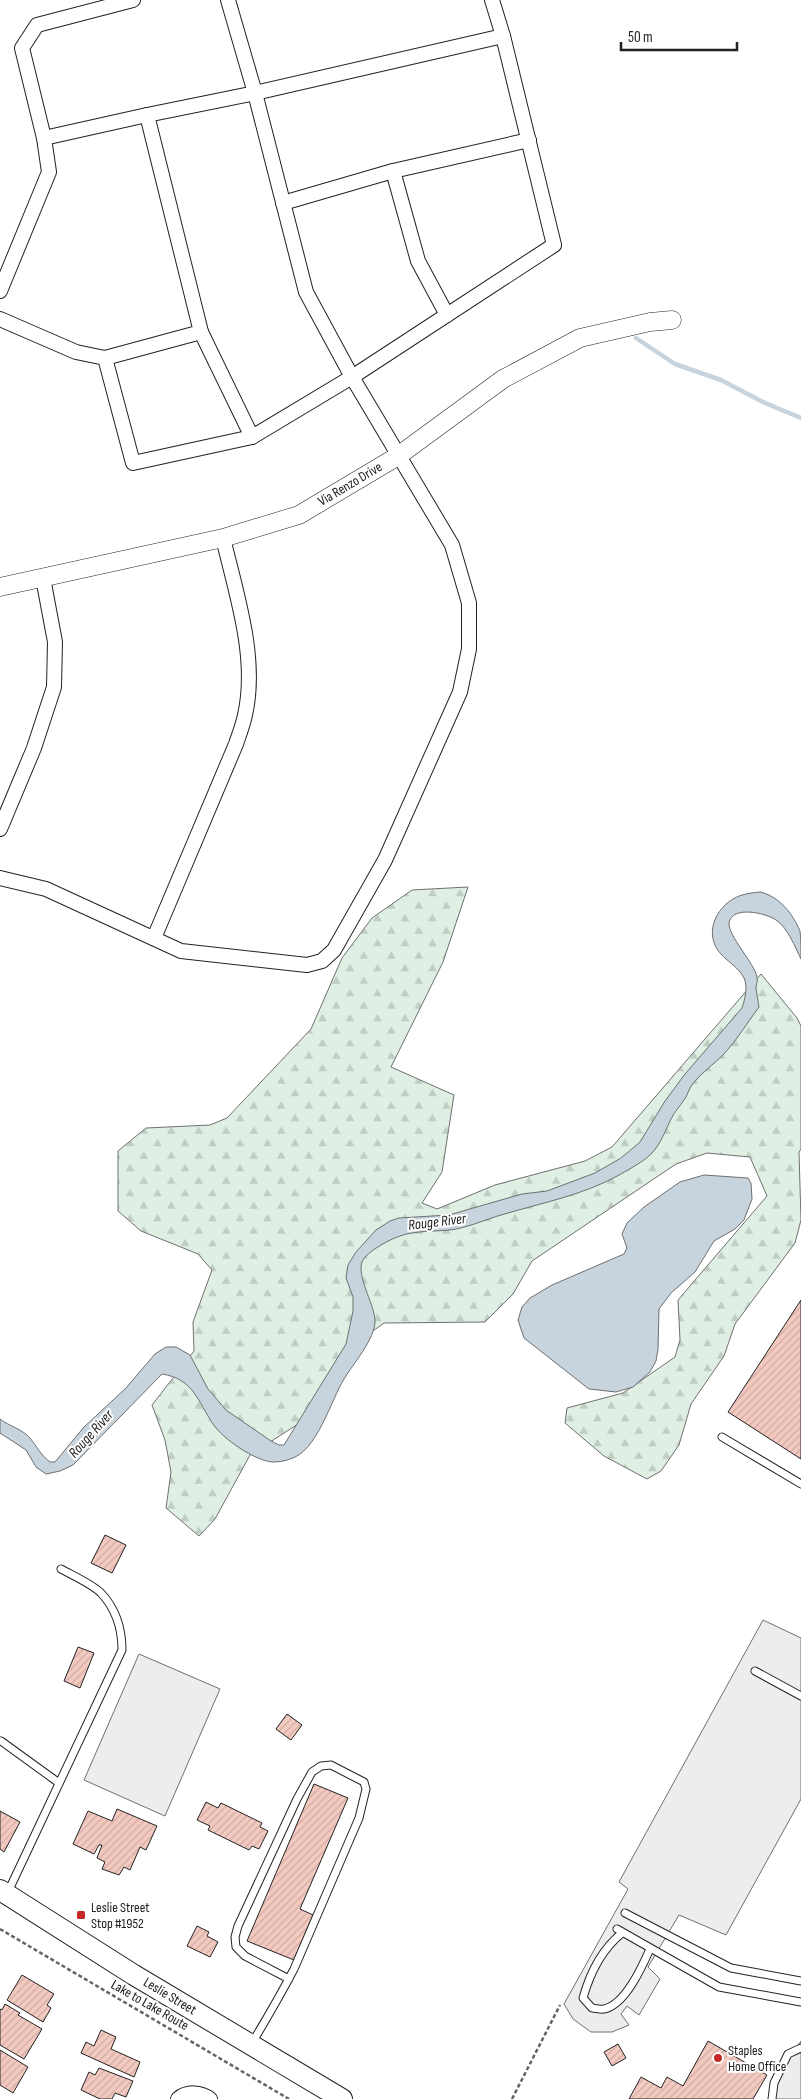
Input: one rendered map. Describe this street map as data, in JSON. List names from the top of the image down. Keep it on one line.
{"streets":{"main road":["Leslie Street"],"street":["Via Renzo Drive"],"path":["Lake to Lake Route"]},"water":["Rouge River"],"places":{"transit":["Leslie Street Stop #1952"],"other":["Staples Home Office"]},"scale_bar":"50 m"}
